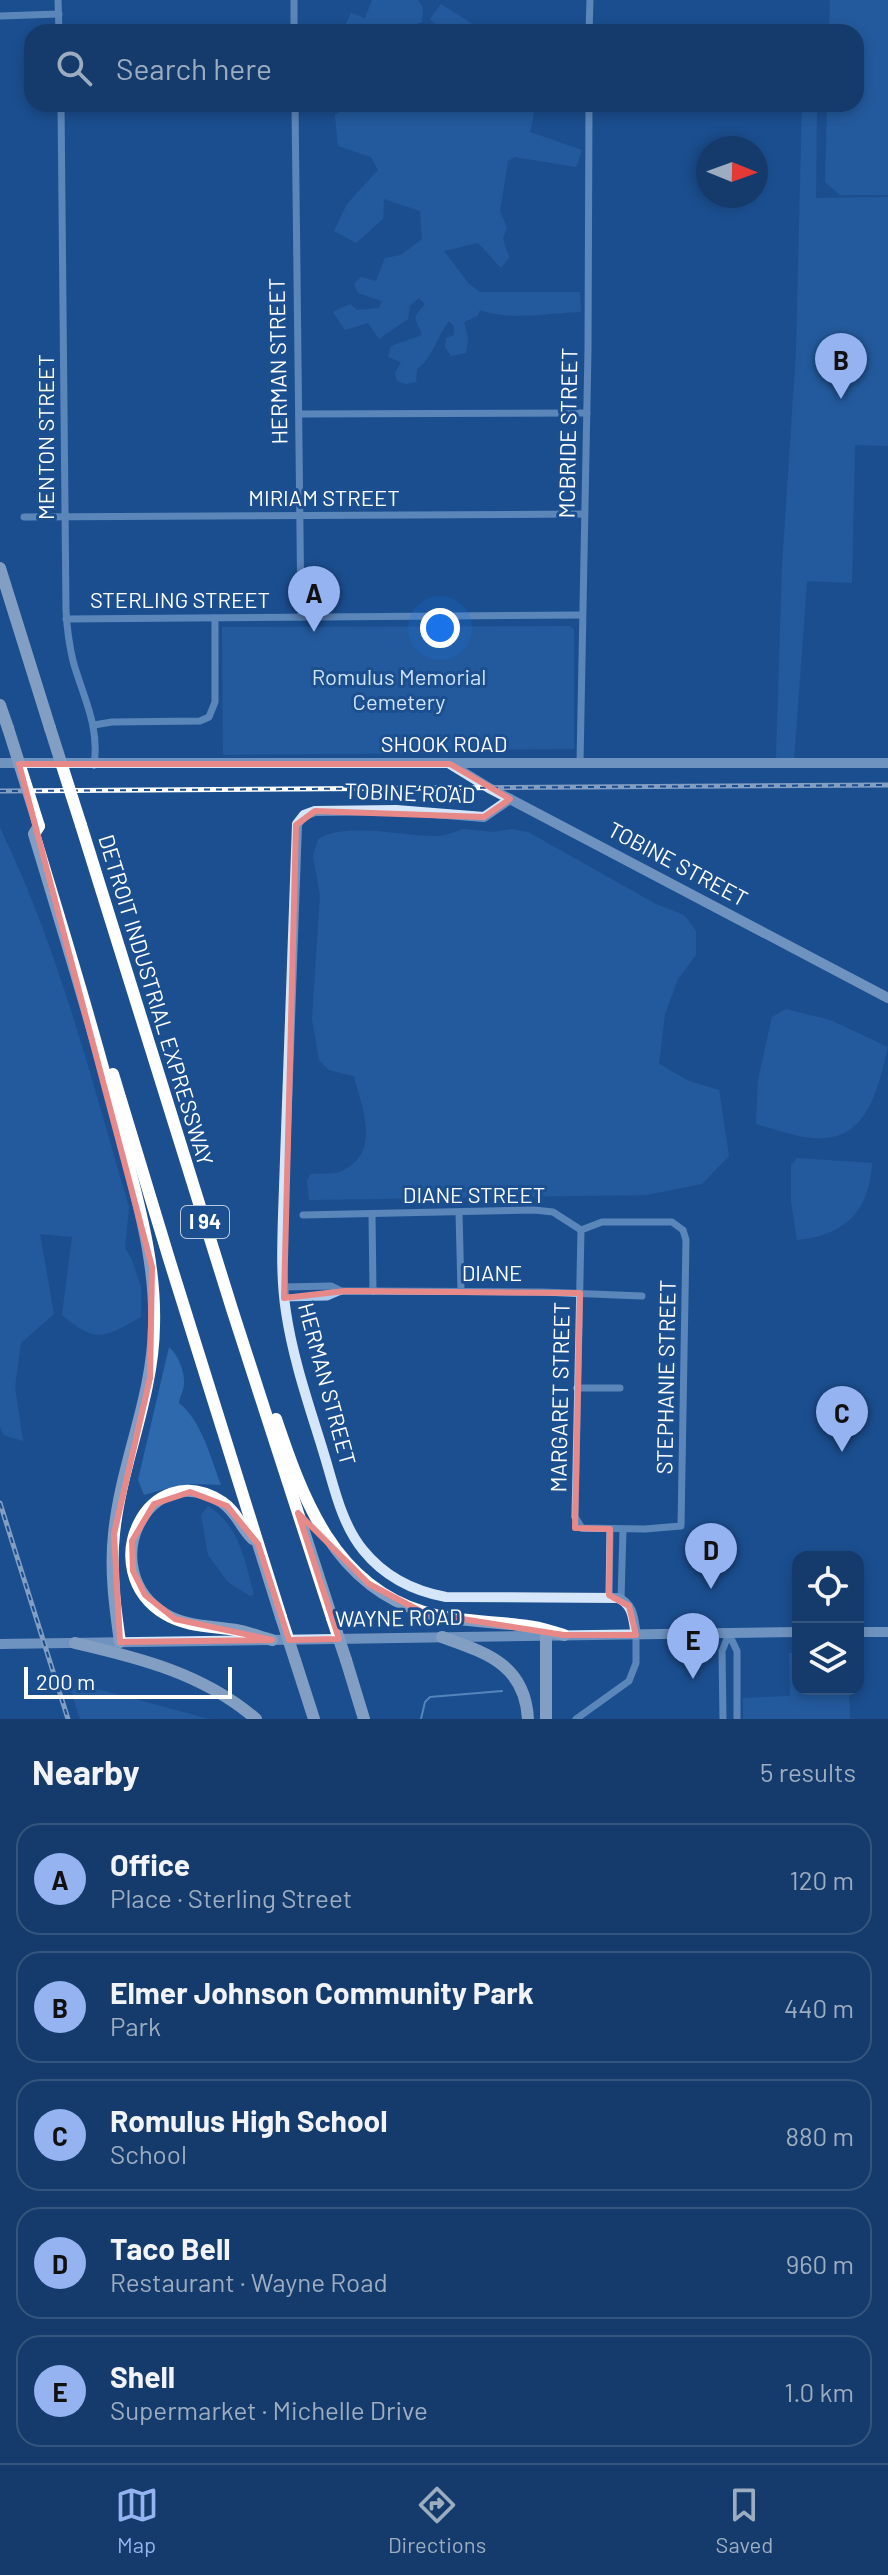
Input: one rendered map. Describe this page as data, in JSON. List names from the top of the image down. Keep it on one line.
{"streets":{"highway":["DETROIT INDUSTRIAL EXPRESSWAY","I 94"],"street":["HERMAN STREET","MCBRIDE STREET","MENTON STREET","MIRIAM STREET","STERLING STREET","SHOOK ROAD","TOBINE ROAD","TOBINE STREET","DIANE STREET","DIANE","STEPHANIE STREET","MARGARET STREET","WAYNE ROAD"]},"crossings":[["HERMAN STREET","MIRIAM STREET"],["HERMAN STREET","STERLING STREET"],["HERMAN STREET","TOBINE ROAD"],["HERMAN STREET","DIANE"],["MCBRIDE STREET","MIRIAM STREET"],["MCBRIDE STREET","STERLING STREET"],["MCBRIDE STREET","SHOOK ROAD"],["MENTON STREET","MIRIAM STREET"],["MENTON STREET","STERLING STREET"],["MENTON STREET","SHOOK ROAD"],["SHOOK ROAD","TOBINE STREET"],["TOBINE ROAD","TOBINE STREET"],["DIANE STREET","STEPHANIE STREET"],["DIANE STREET","MARGARET STREET"],["DIANE","MARGARET STREET"],["STEPHANIE STREET","MARGARET STREET"]],"parks":["Romulus Memorial Cemetery"],"scale_bar":"200 m","north":"right","page":{"search":"Search here","pins":["B","A","C","D","E"],"scale":"200 m","heading":["Nearby","5 results"],"list":[{"mark":"A","name":"Office","note":"Place · Sterling Street","value":"120 m"},{"mark":"B","name":"Elmer Johnson Community Park","note":"Park","value":"440 m"},{"mark":"C","name":"Romulus High School","note":"School","value":"880 m"},{"mark":"D","name":"Taco Bell","note":"Restaurant · Wayne Road","value":"960 m"},{"mark":"E","name":"Shell","note":"Supermarket · Michelle Drive","value":"1.0 km"}],"nav":["Map","Directions","Saved"]}}
